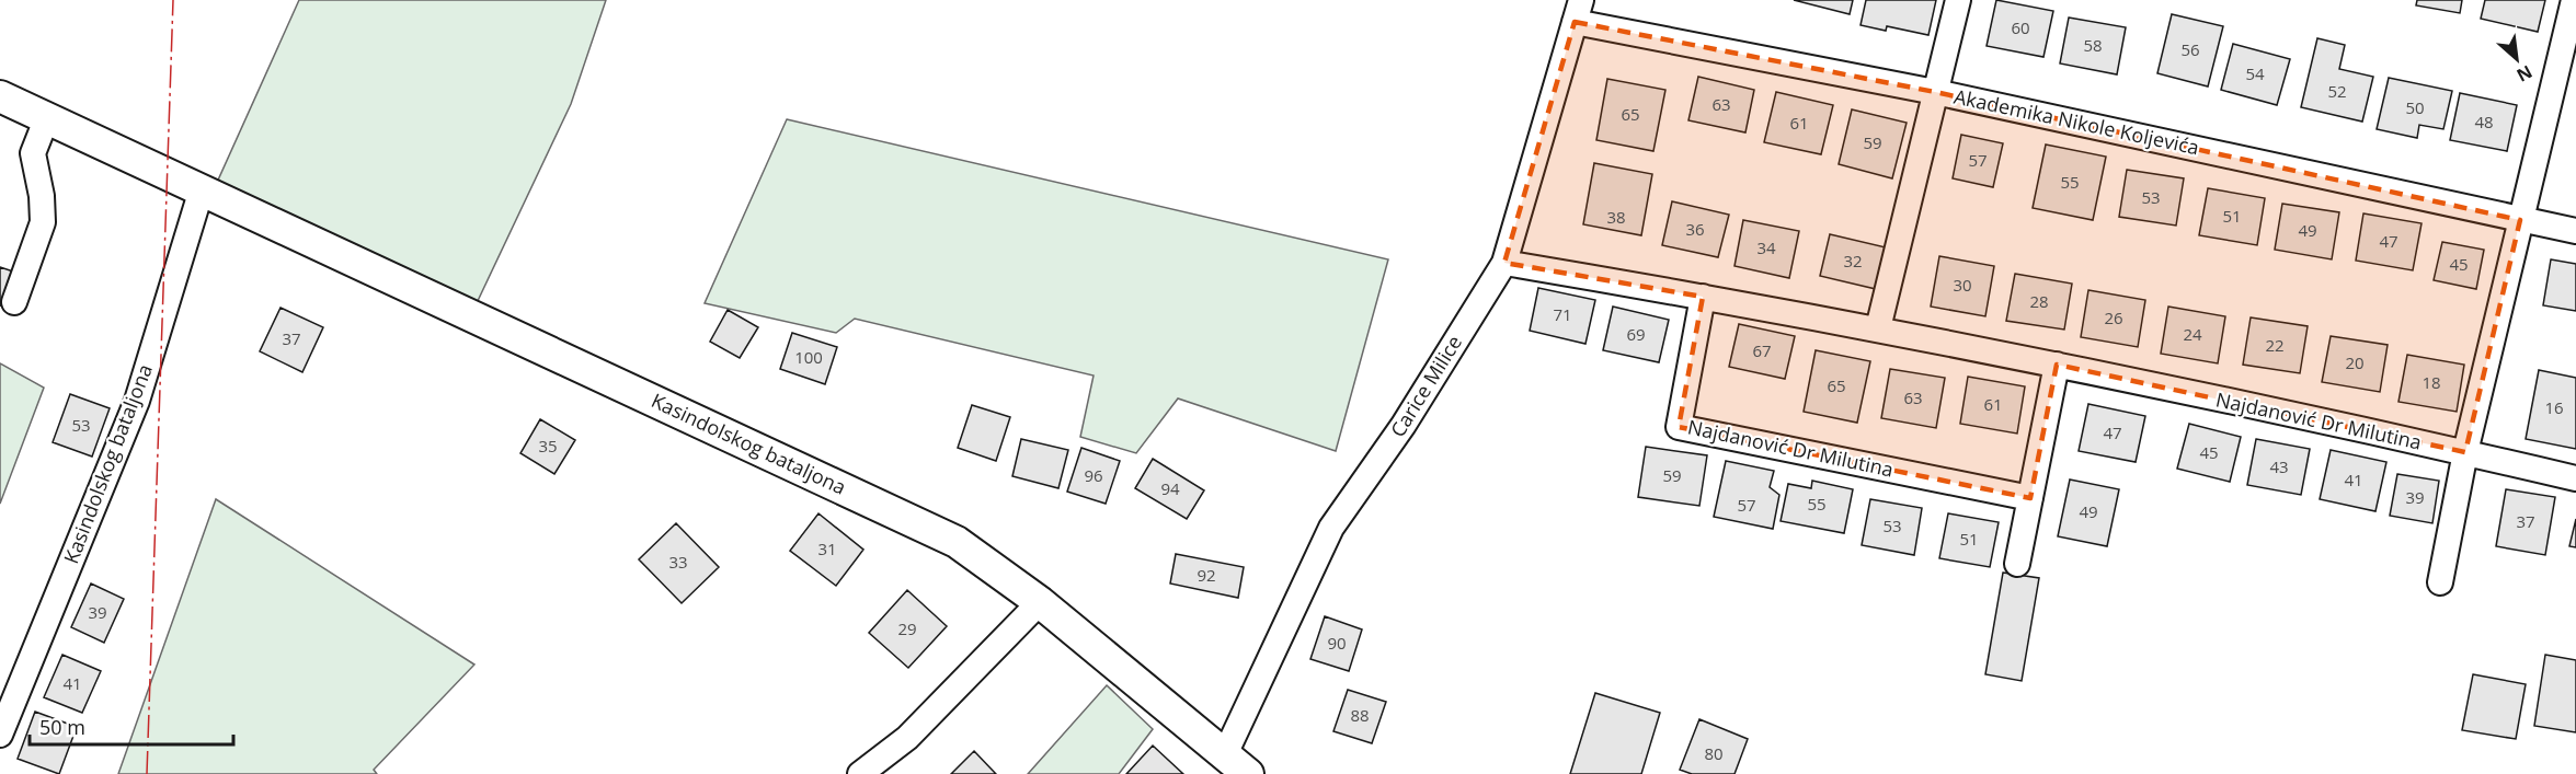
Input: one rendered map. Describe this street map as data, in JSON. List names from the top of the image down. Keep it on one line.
{"streets":{"street":["Akademika Nikole Koljevića","Carice Milice","Najdanović Dr Milutina","Kasindolskog bataljona"]},"crossings":[["Akademika Nikole Koljevića","Carice Milice"],["Carice Milice","Najdanović Dr Milutina"],["Carice Milice","Kasindolskog bataljona"]],"house_numbers":["60","58","56","54","52","63","50","65","48","61","59","57","55","53","51","38","36","49","47","34","32","45","30","28","71","26","69","24","37","22","67","100","20","18","65","63","61","16","53","47","35","45","43","96","59","41","94","39","55","57","49","37","53","51","31","33","92","39","29","90","41","88","80"],"scale_bar":"50 m","north":"bottom right"}
